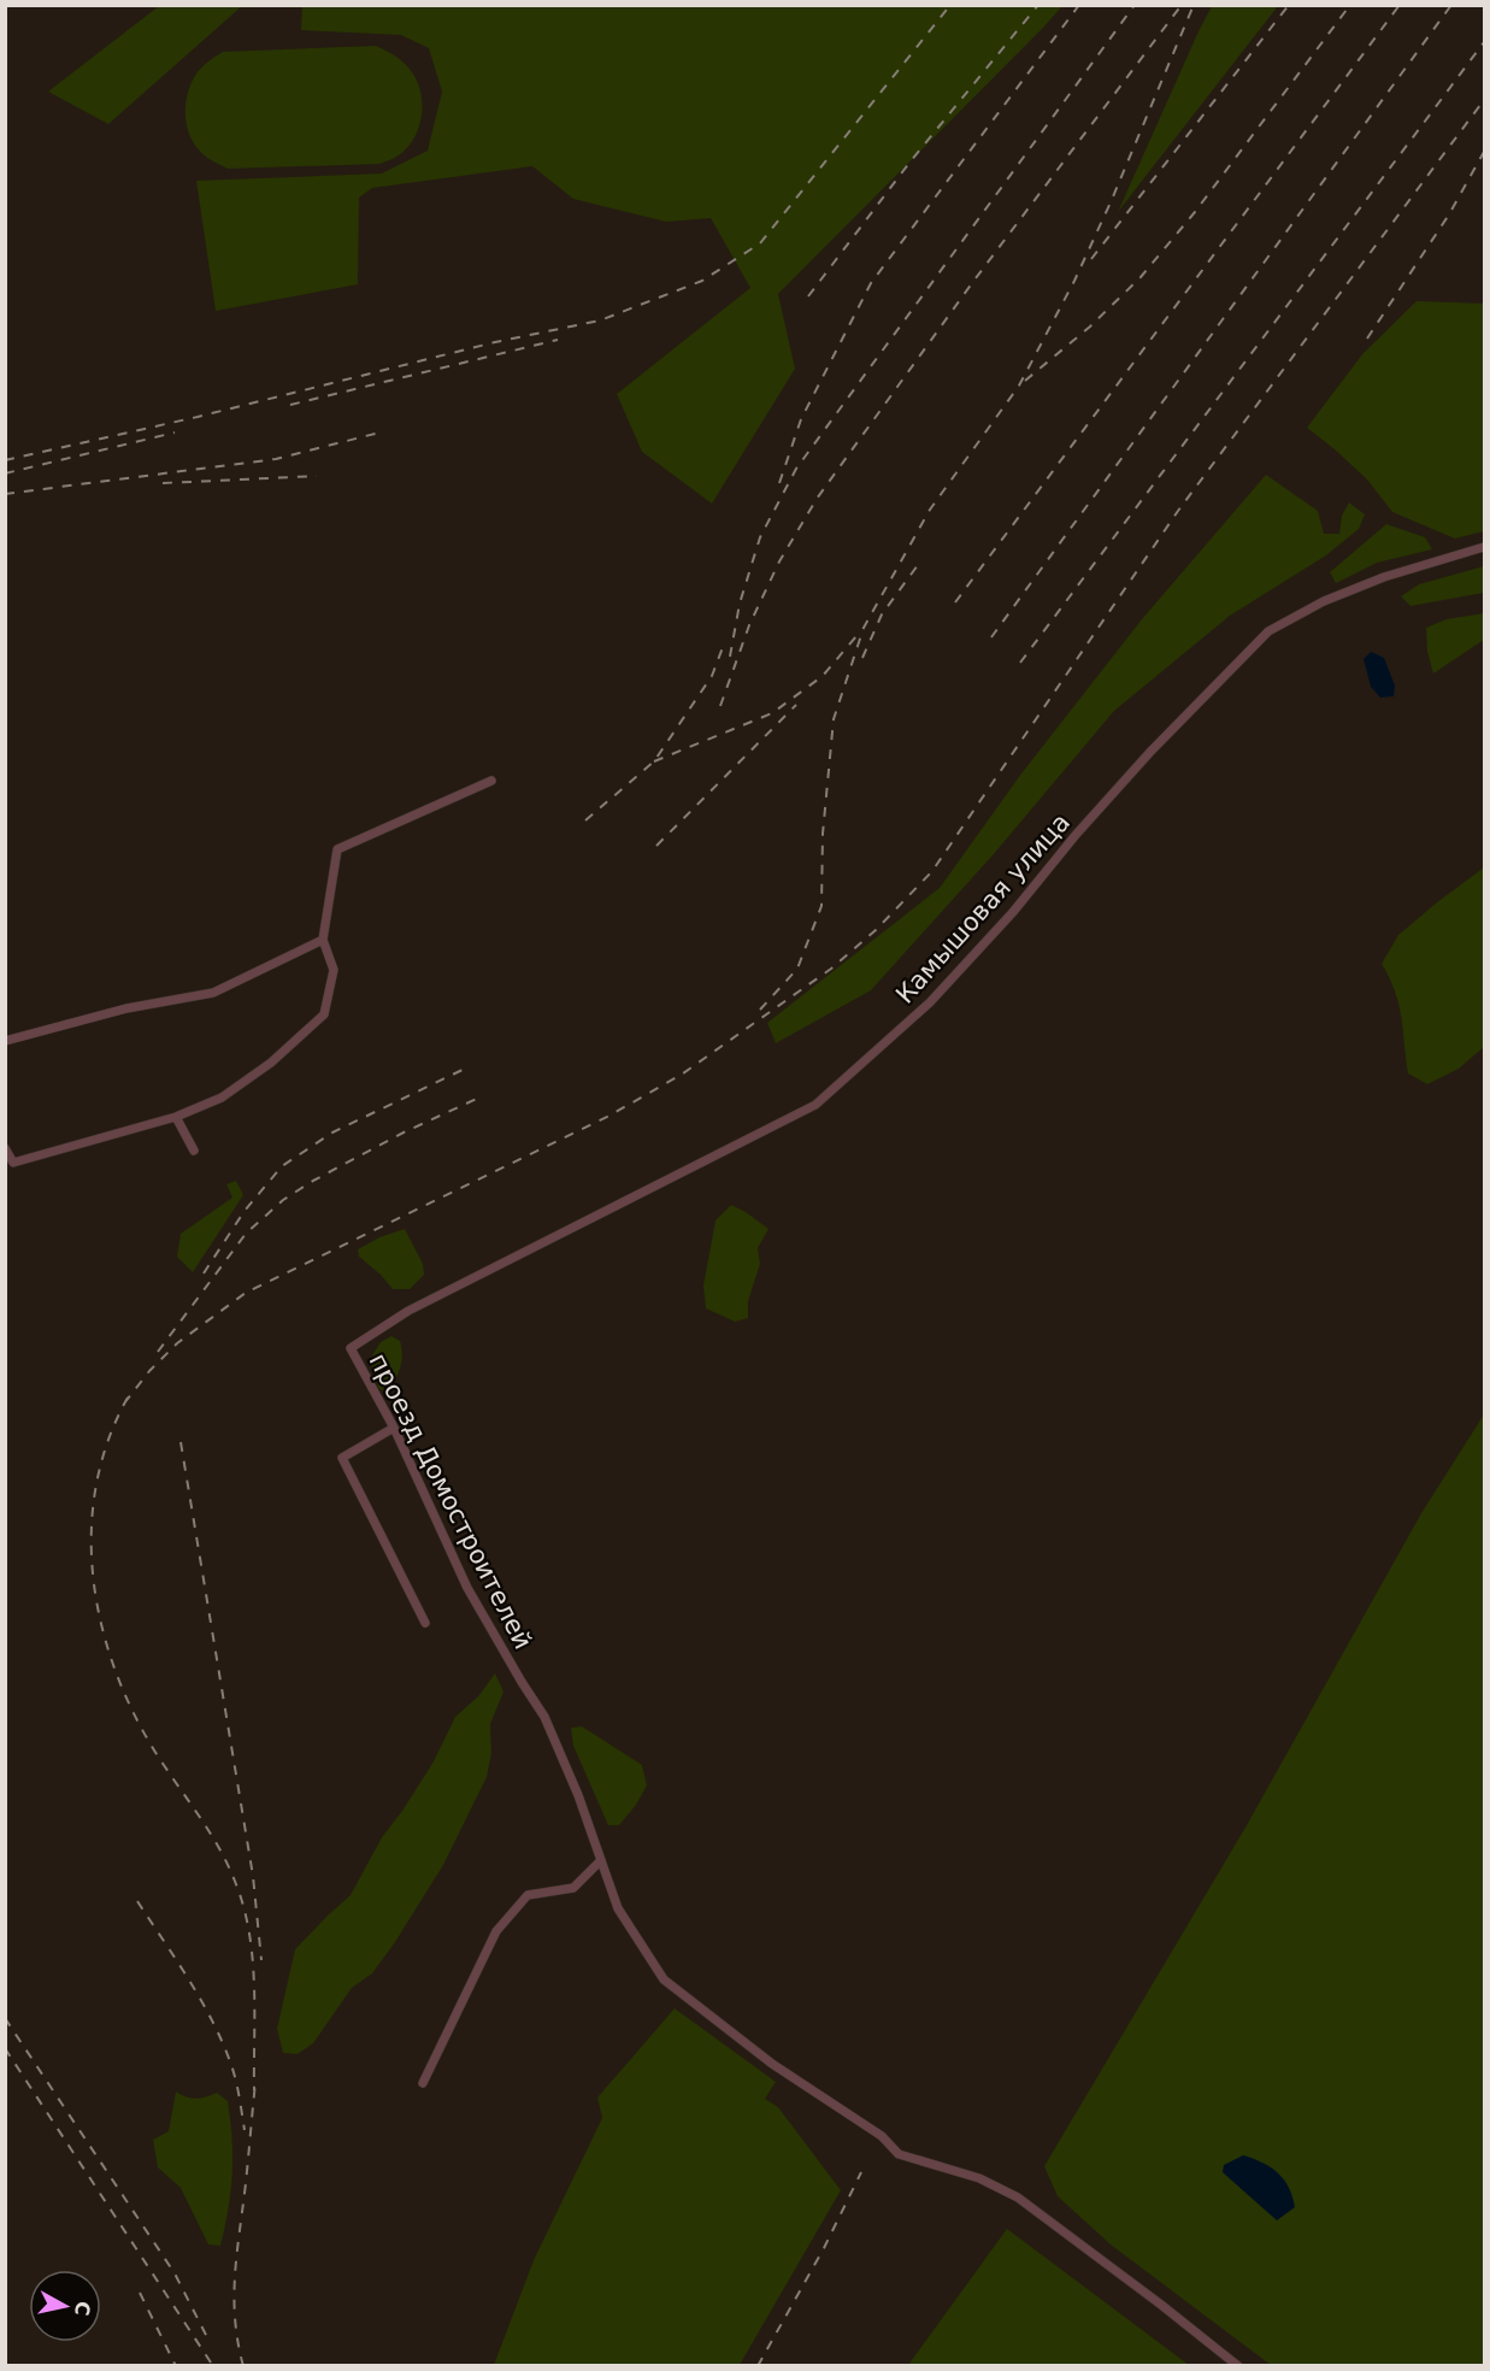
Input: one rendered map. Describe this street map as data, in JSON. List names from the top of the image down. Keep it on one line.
{"streets":{"street":["Камышовая улица","проезд Домостроителей"]},"crossings":[["Камышовая улица","проезд Домостроителей"]],"north":"right"}
